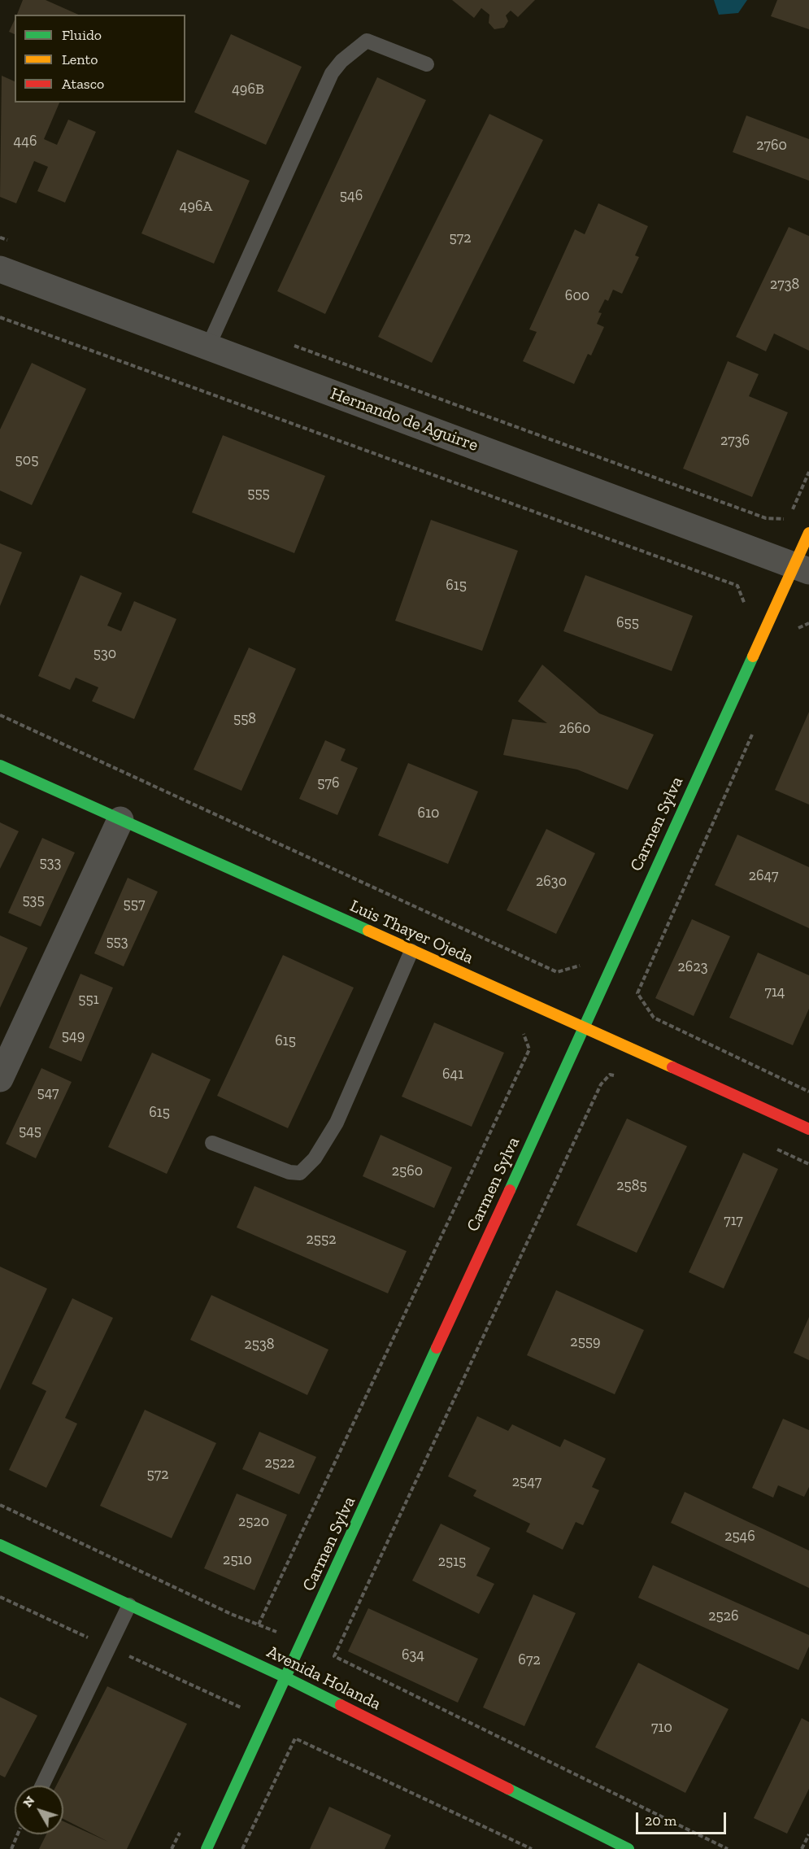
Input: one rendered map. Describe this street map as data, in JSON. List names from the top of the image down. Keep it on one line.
{"streets":{"street":["Hernando de Aguirre","Carmen Sylva","Luis Thayer Ojeda","Avenida Holanda"]},"crossings":[["Hernando de Aguirre","Carmen Sylva"],["Carmen Sylva","Luis Thayer Ojeda"],["Carmen Sylva","Avenida Holanda"]],"house_numbers":["496B","446","2760","546","496A","572","2738","600","2736","505","555","615","655","530","558","2660","576","610","533","2647","2630","535","557","553","2623","714","551","549","615","641","547","615","545","2560","2585","717","2552","2559","2538","2522","572","2547","2520","2546","2510","2515","2526","634","672","710"],"legend":["Fluido","Lento","Atasco"],"scale_bar":"20 m","north":"top left"}
